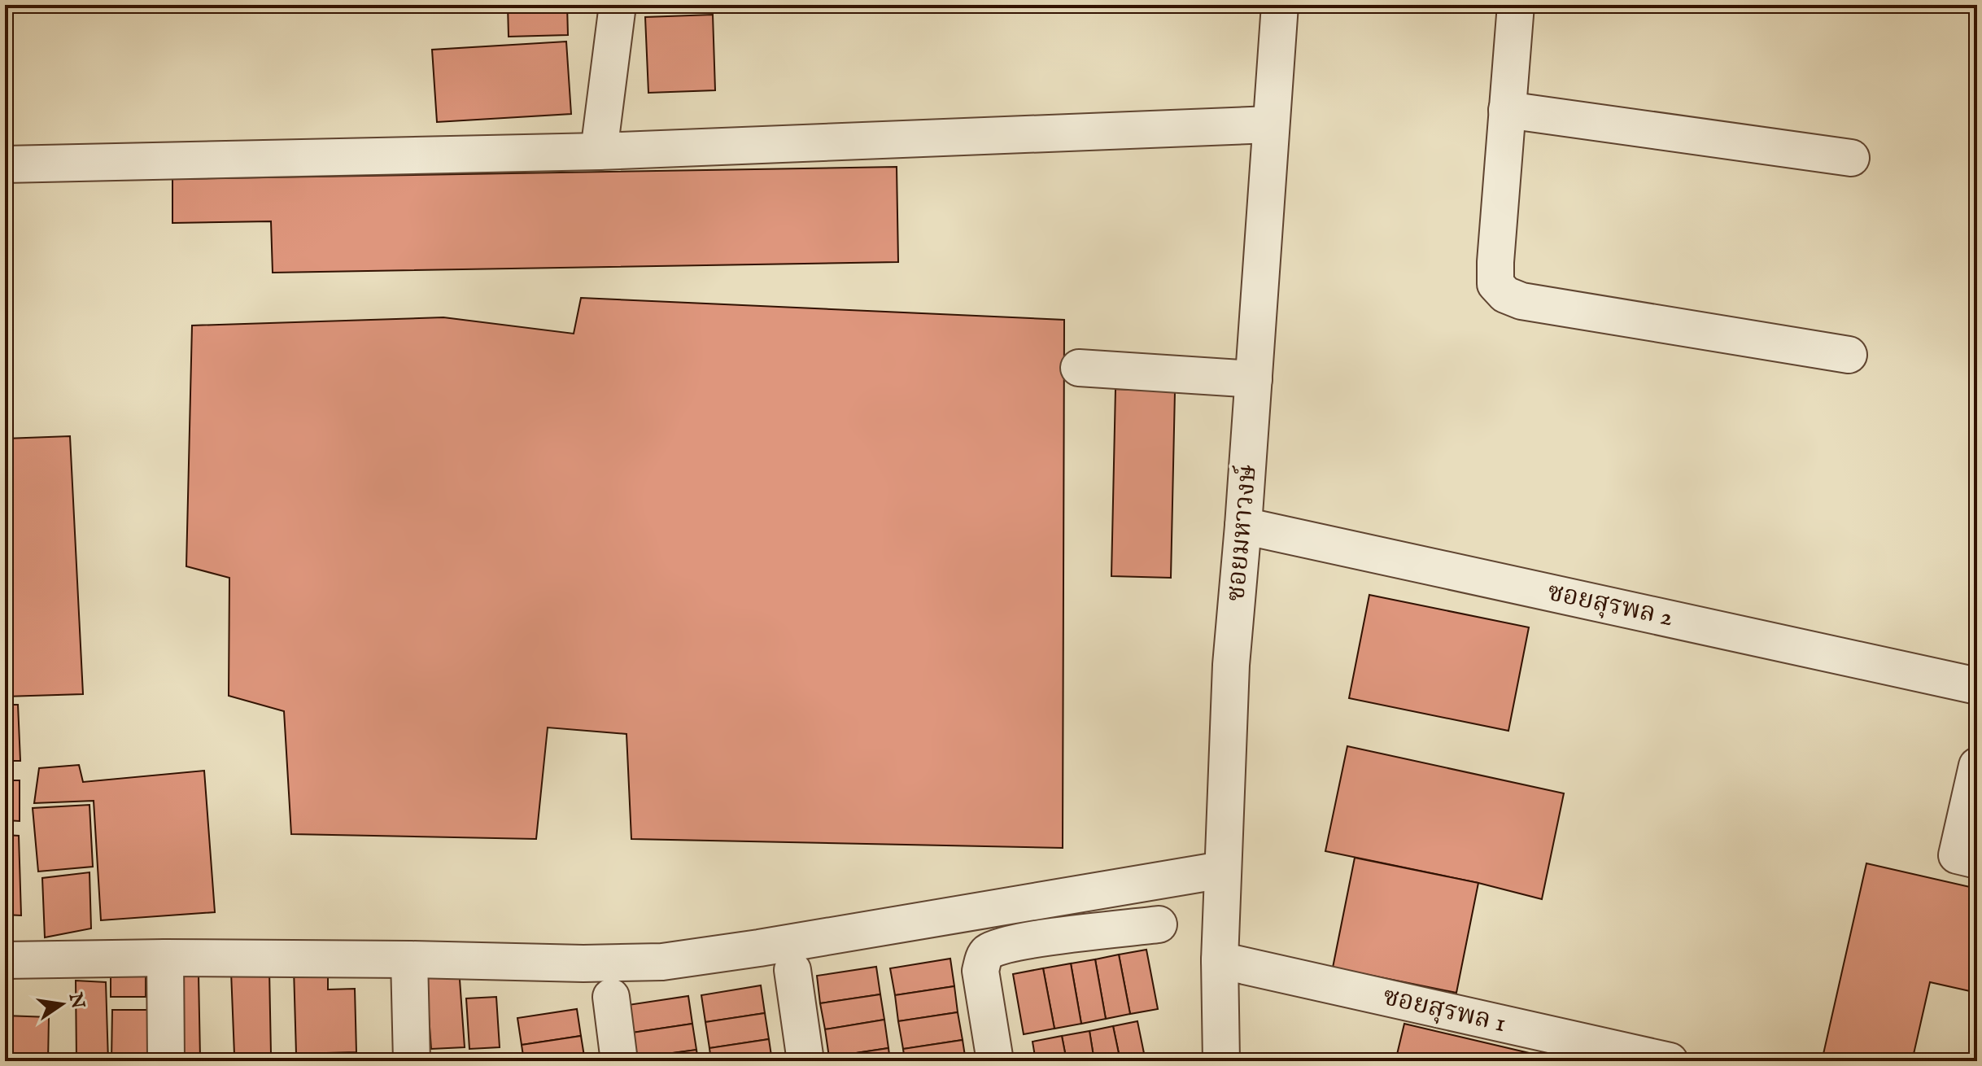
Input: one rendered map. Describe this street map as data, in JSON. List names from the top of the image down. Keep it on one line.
{"streets":{"street":["ซอยมหาวงษ์","ซอยสุรพล 2","ซอยสุรพล 1"]},"crossings":[["ซอยมหาวงษ์","ซอยสุรพล 2"],["ซอยมหาวงษ์","ซอยสุรพล 1"]],"north":"right"}
